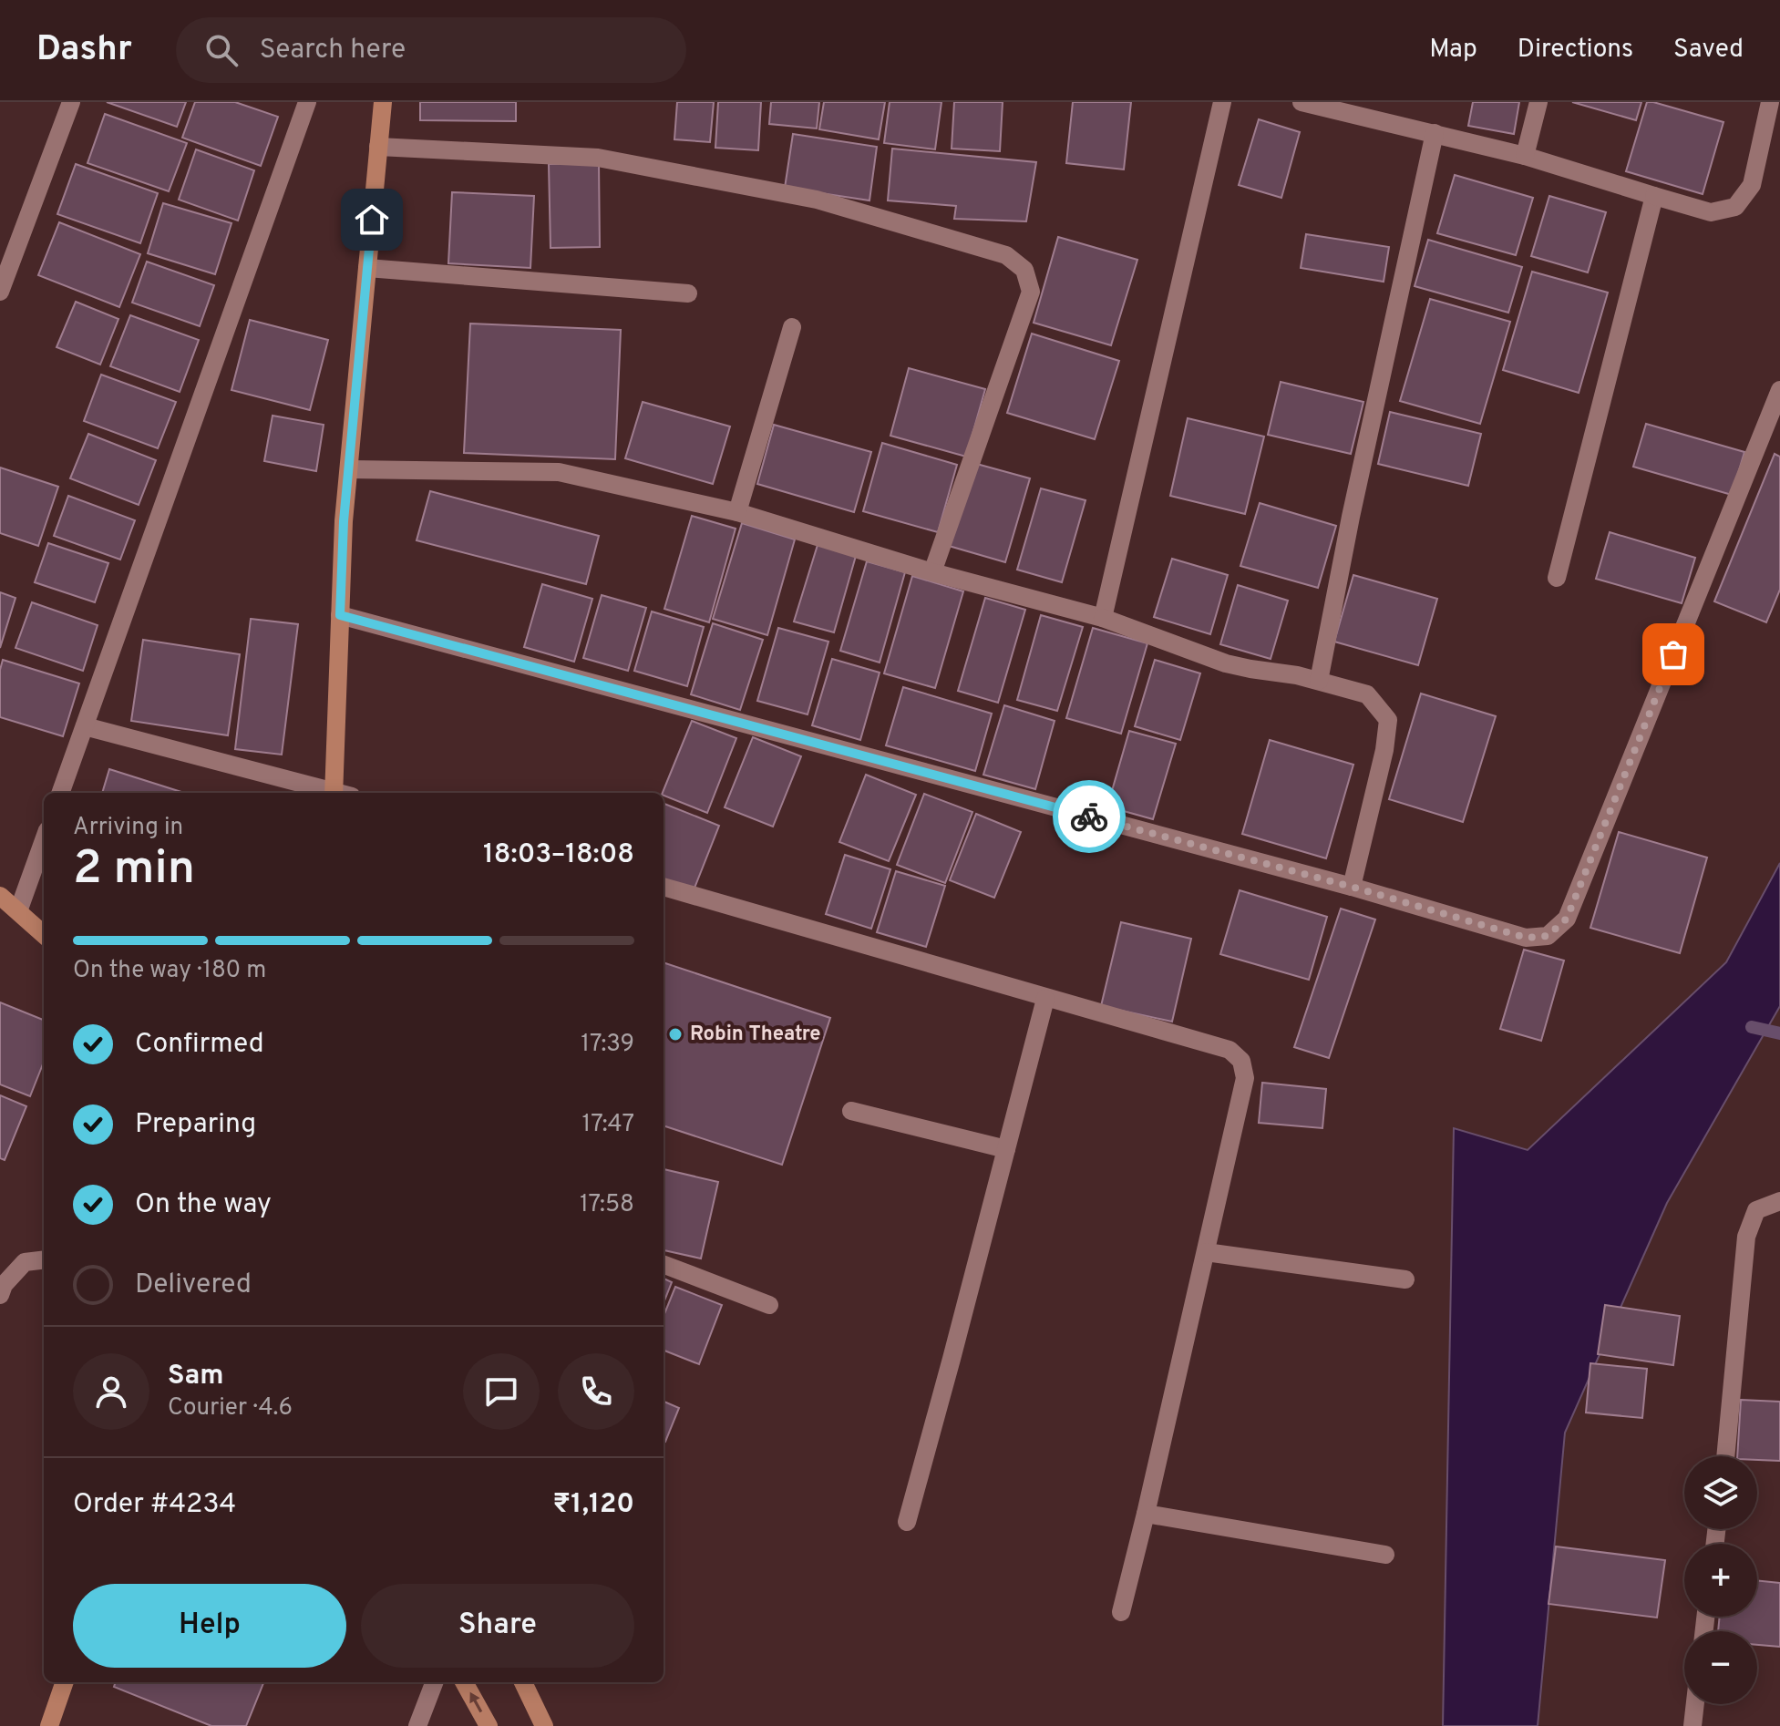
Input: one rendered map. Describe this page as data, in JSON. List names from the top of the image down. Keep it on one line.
{"places":["Robin Theatre"],"page":{"header":"Dashr","search":"Search here","nav":["Map","Directions","Saved"],"heading":["2 min","Arriving in","18:03–18:08"],"panel":["Sam","Courier · 4.6","Order #4234","₹1,120"],"bar":"On the way · 180 m","list":[["Confirmed","17:39"],["Preparing","17:47"],["On the way","17:58"],"Delivered"],"map_buttons":["+","−"],"buttons":["Help","Share"]}}
